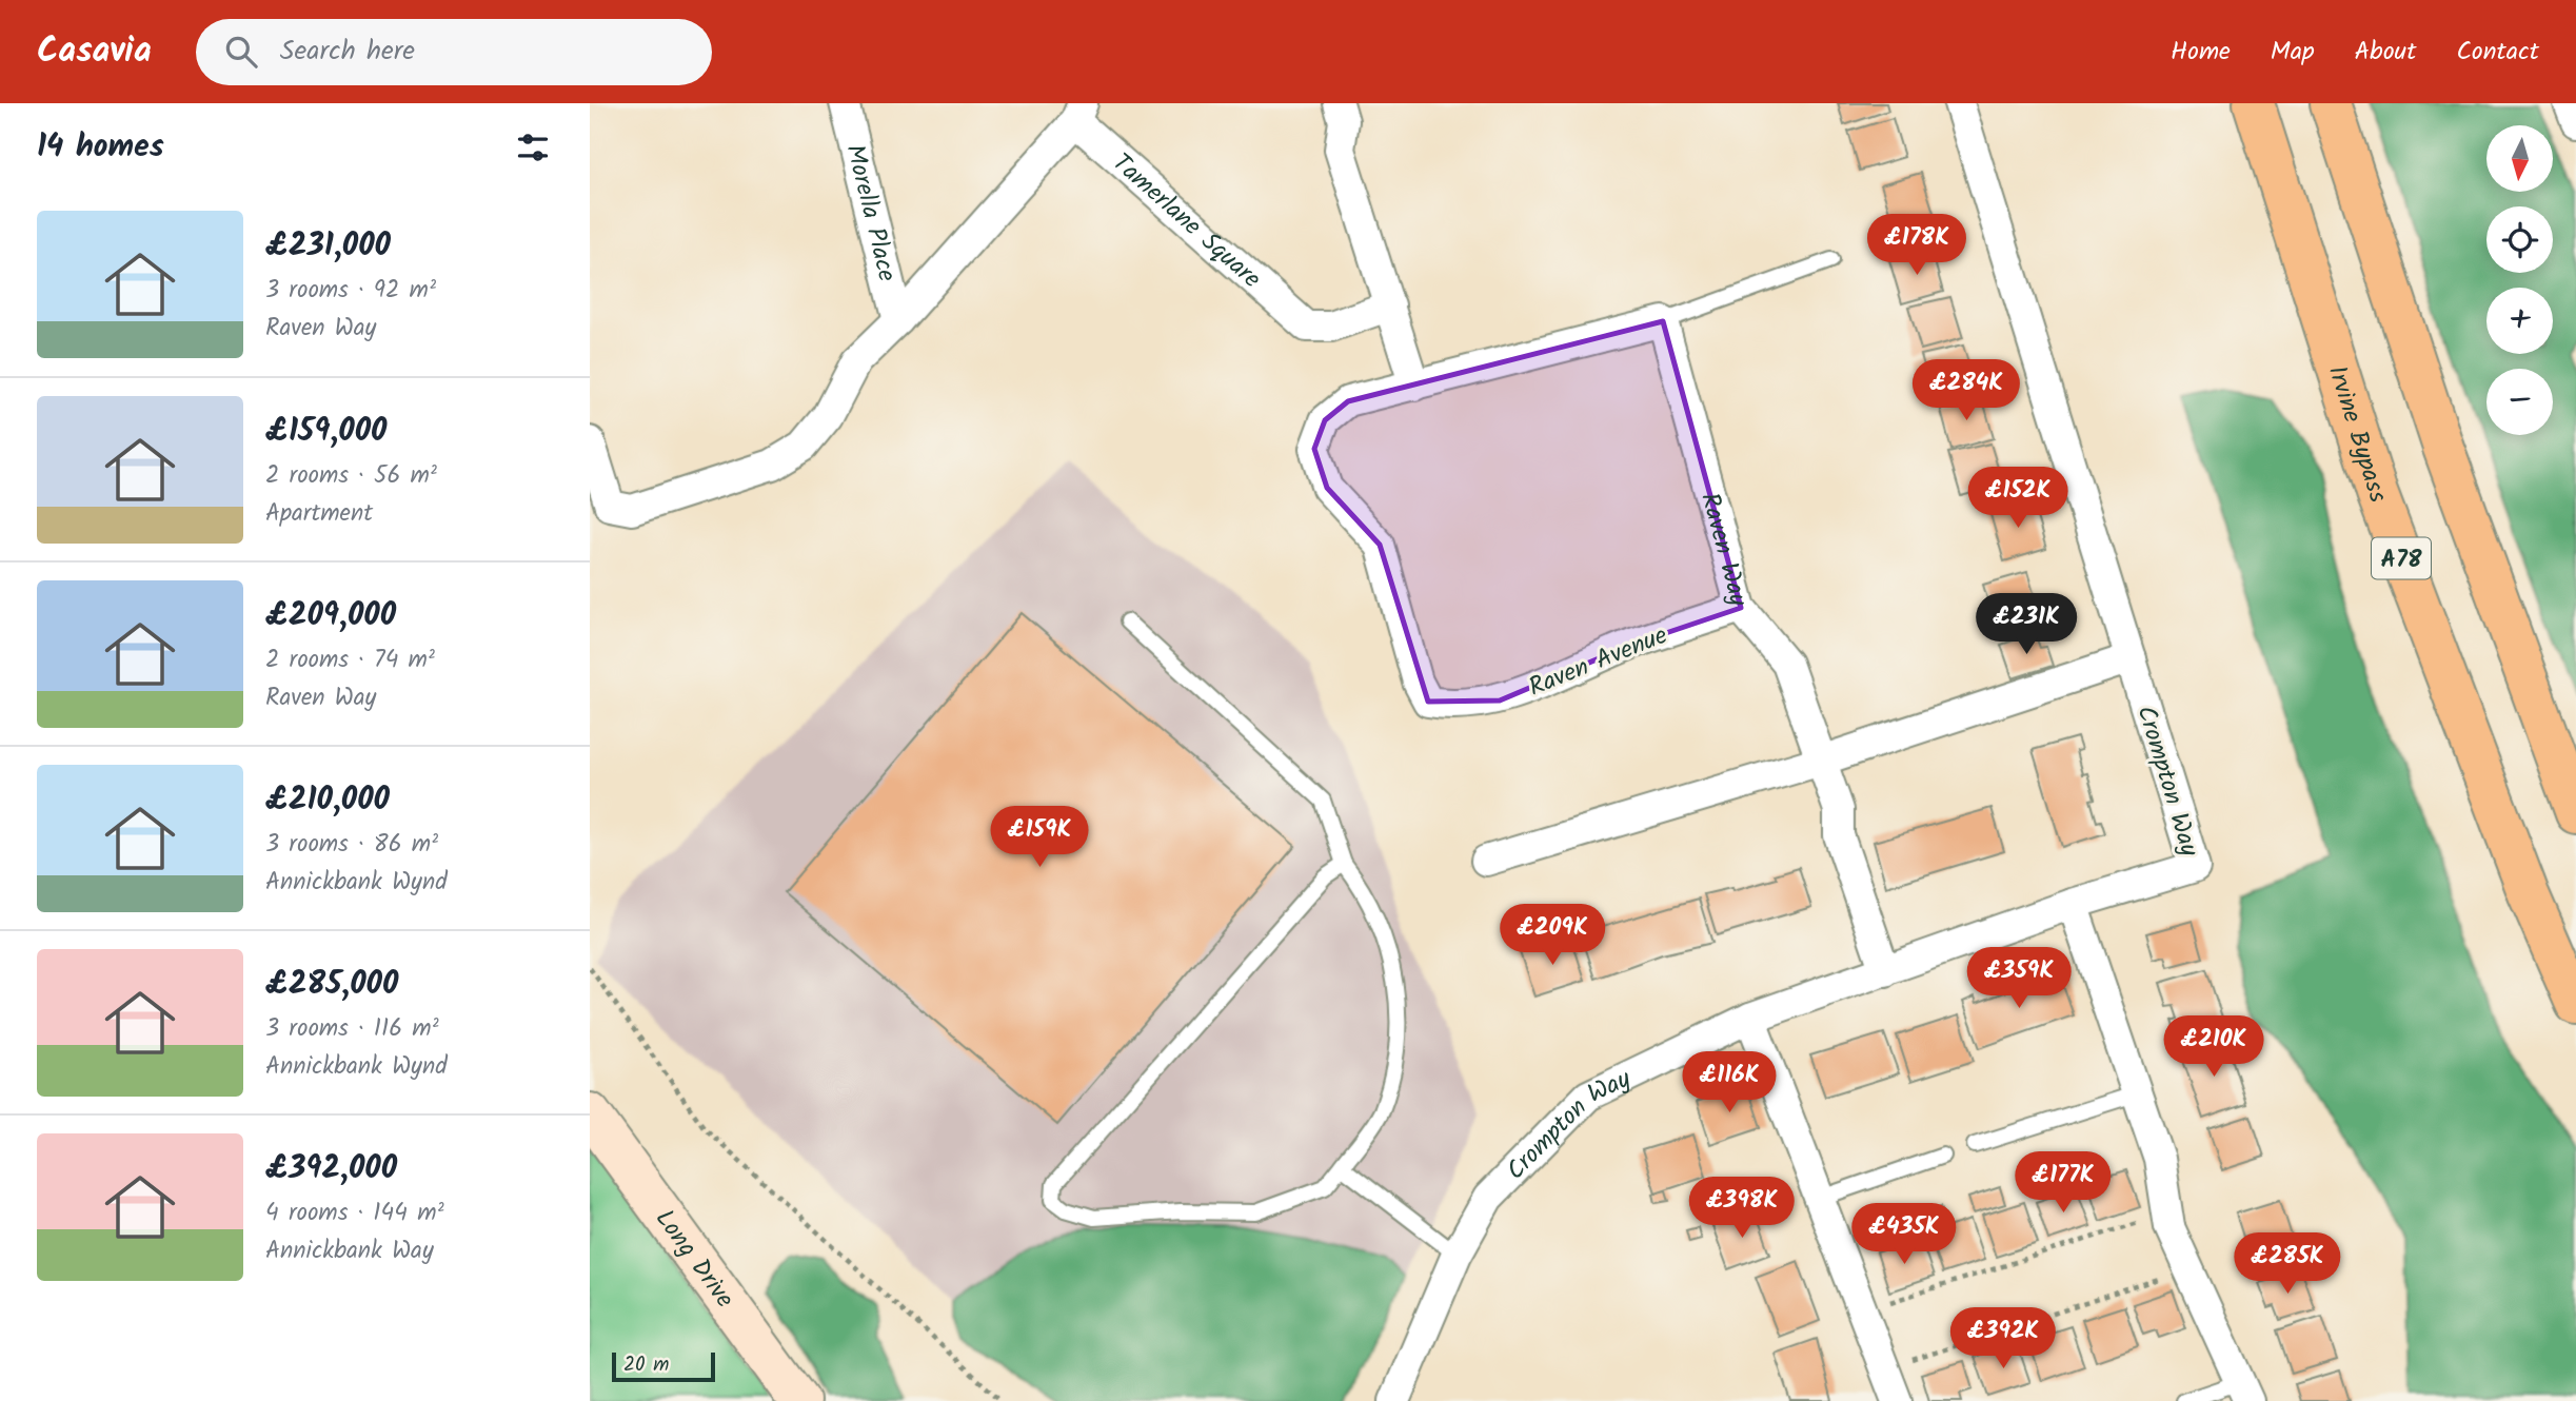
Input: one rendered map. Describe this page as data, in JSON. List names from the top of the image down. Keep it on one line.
{"streets":{"highway":["Irvine Bypass","A78"],"main road":["Long Drive"],"street":["Morella Place","Tamerlane Square","Raven Way","Raven Avenue","Crompton Way"]},"crossings":[["Raven Way","Raven Avenue"],["Raven Way","Crompton Way"]],"scale_bar":"20 m","north":"bottom","page":{"header":"Casavia","search":"Search here","nav":["Home","Map","About","Contact"],"heading":"14 homes","map_buttons":["+","−"],"list":[{"name":"£231,000","note":"3 rooms · 92 m² · Raven Way"},{"name":"£159,000","note":"2 rooms · 56 m² · Apartment"},{"name":"£209,000","note":"2 rooms · 74 m² · Raven Way"},{"name":"£210,000","note":"3 rooms · 86 m² · Annickbank Wynd"},{"name":"£285,000","note":"3 rooms · 116 m² · Annickbank Wynd"},{"name":"£392,000","note":"4 rooms · 144 m² · Annickbank Way"}],"price":["£178K","£284K","£152K","£231K","£159K","£209K","£359K","£210K","£116K","£177K","£398K","£435K","£285K","£392K"],"scale":"20 m"}}
